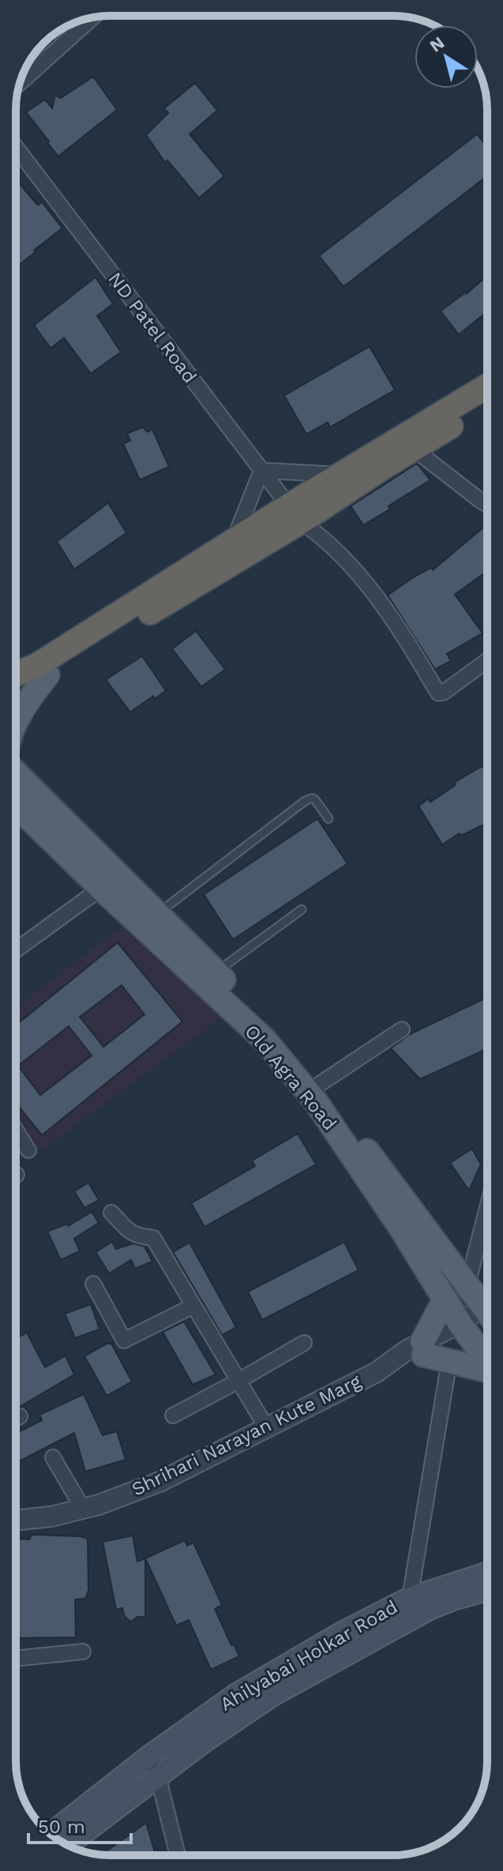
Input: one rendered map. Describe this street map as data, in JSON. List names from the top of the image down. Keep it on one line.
{"streets":{"main road":["Old Agra Road","Ahilyabai Holkar Road"],"street":["ND Patel Road","Shrihari Narayan Kute Marg"]},"crossings":[["Old Agra Road","Shrihari Narayan Kute Marg"]],"scale_bar":"50 m","north":"top left"}
